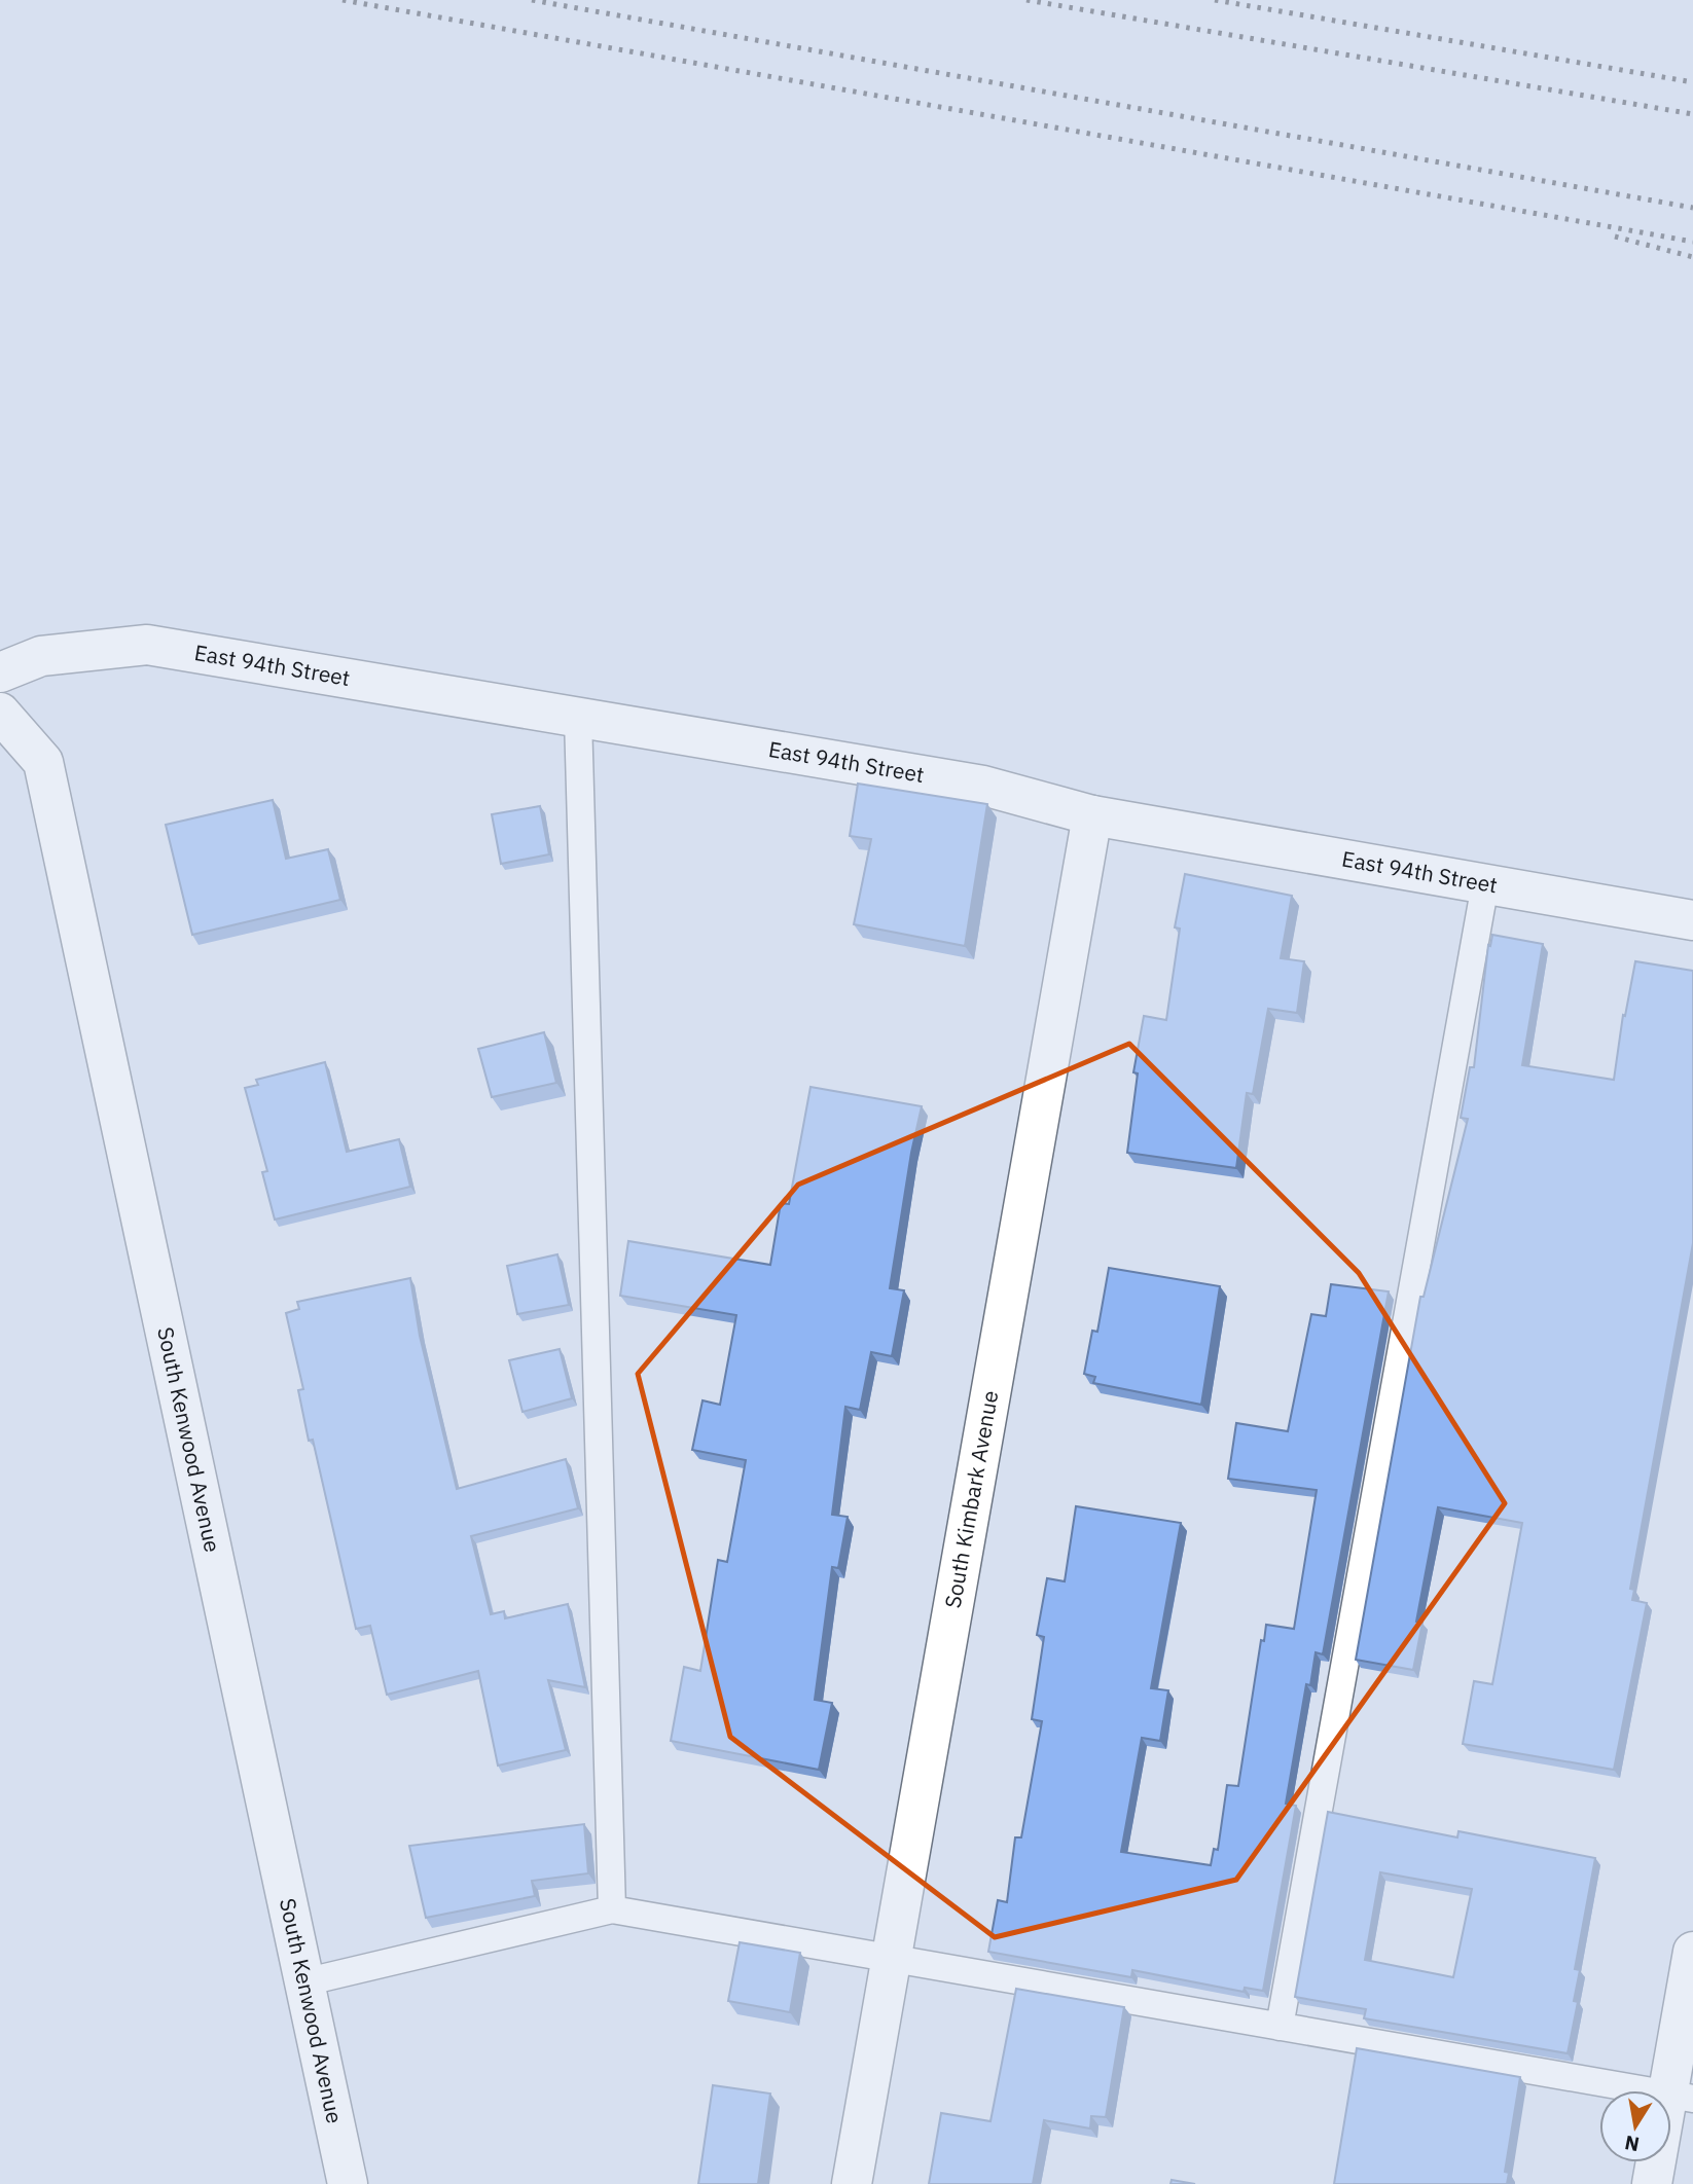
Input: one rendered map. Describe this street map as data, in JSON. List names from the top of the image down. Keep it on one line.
{"streets":{"street":["East 94th Street","South Kenwood Avenue","South Kimbark Avenue"]},"crossings":[["East 94th Street","South Kimbark Avenue"]],"north":"bottom"}
